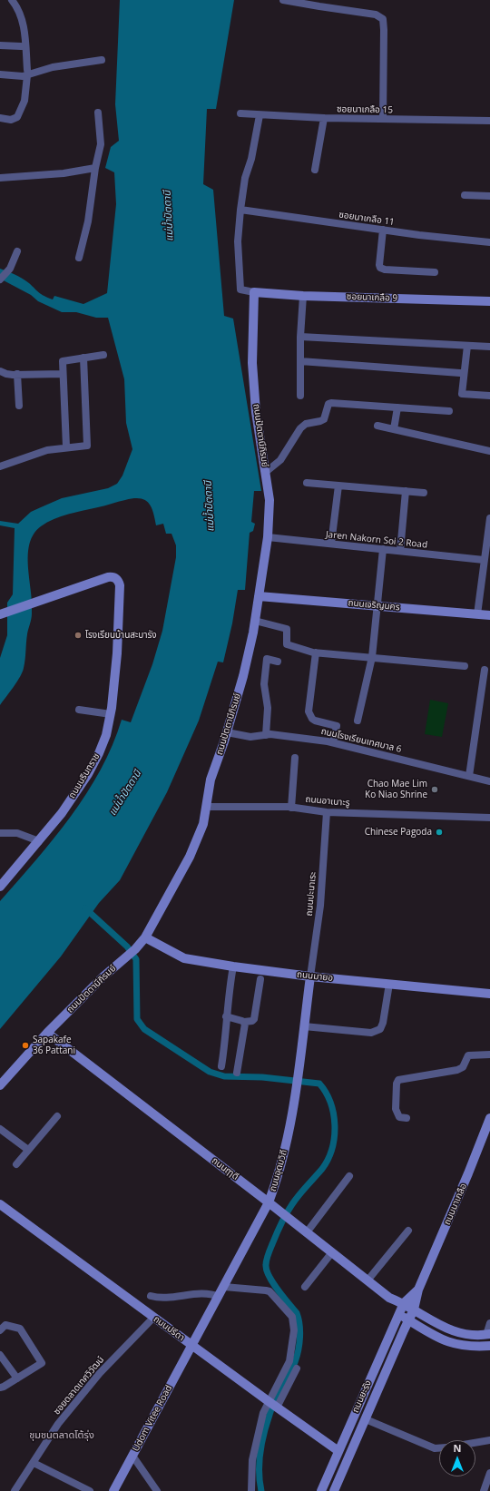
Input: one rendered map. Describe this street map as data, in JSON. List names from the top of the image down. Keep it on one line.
{"streets":{"street":["ซอยนาเกลือ 15","ซอยนาเกลือ 11","ซอยนาเกลือ 9","ถนนปัตตานีภิรมย์","Jaren Nakorn Soi 2 Road","ถนนเจริญนคร","ถนนโรงเรียนเทศบาล 6","ถนนนรินทราช","ถนนอาเนาะรู","ถนนปะนาเระ","ถนนมายอ","ถนนฤๅดี","ถนนอุดมวิถี","ถนนนาเกลือ","ถนนปรีดา","ซอยตลาดเทศวิวัฒน์","ถนนยะรัง","Udom Vitee Road"]},"crossings":[["ซอยนาเกลือ 9","ถนนปัตตานีภิรมย์"],["ถนนปัตตานีภิรมย์","Jaren Nakorn Soi 2 Road"],["ถนนปัตตานีภิรมย์","ถนนเจริญนคร"],["ถนนปัตตานีภิรมย์","ถนนโรงเรียนเทศบาล 6"],["ถนนปัตตานีภิรมย์","ถนนอาเนาะรู"],["ถนนปัตตานีภิรมย์","ถนนมายอ"],["ถนนปัตตานีภิรมย์","ถนนฤๅดี"],["ถนนอาเนาะรู","ถนนปะนาเระ"],["ถนนปะนาเระ","ถนนมายอ"],["ถนนปะนาเระ","ถนนอุดมวิถี"],["ถนนมายอ","ถนนอุดมวิถี"],["ถนนฤๅดี","ถนนอุดมวิถี"],["ถนนฤๅดี","ถนนนาเกลือ"],["ถนนฤๅดี","ถนนยะรัง"],["ถนนอุดมวิถี","ถนนปรีดา"],["ถนนอุดมวิถี","Udom Vitee Road"],["ถนนนาเกลือ","ถนนยะรัง"],["ถนนปรีดา","ซอยตลาดเทศวิวัฒน์"],["ถนนปรีดา","ถนนยะรัง"],["ถนนปรีดา","Udom Vitee Road"]],"districts":["ชุมชนตลาดโต้รุ่ง"],"water":["แม่น้ำปัตตานี"],"places":["โรงเรียนบ้านสะบารัง","Chao Mae Lim Ko Niao Shrine","Chinese Pagoda","Sapakafe 36 Pattani"],"north":"top"}
